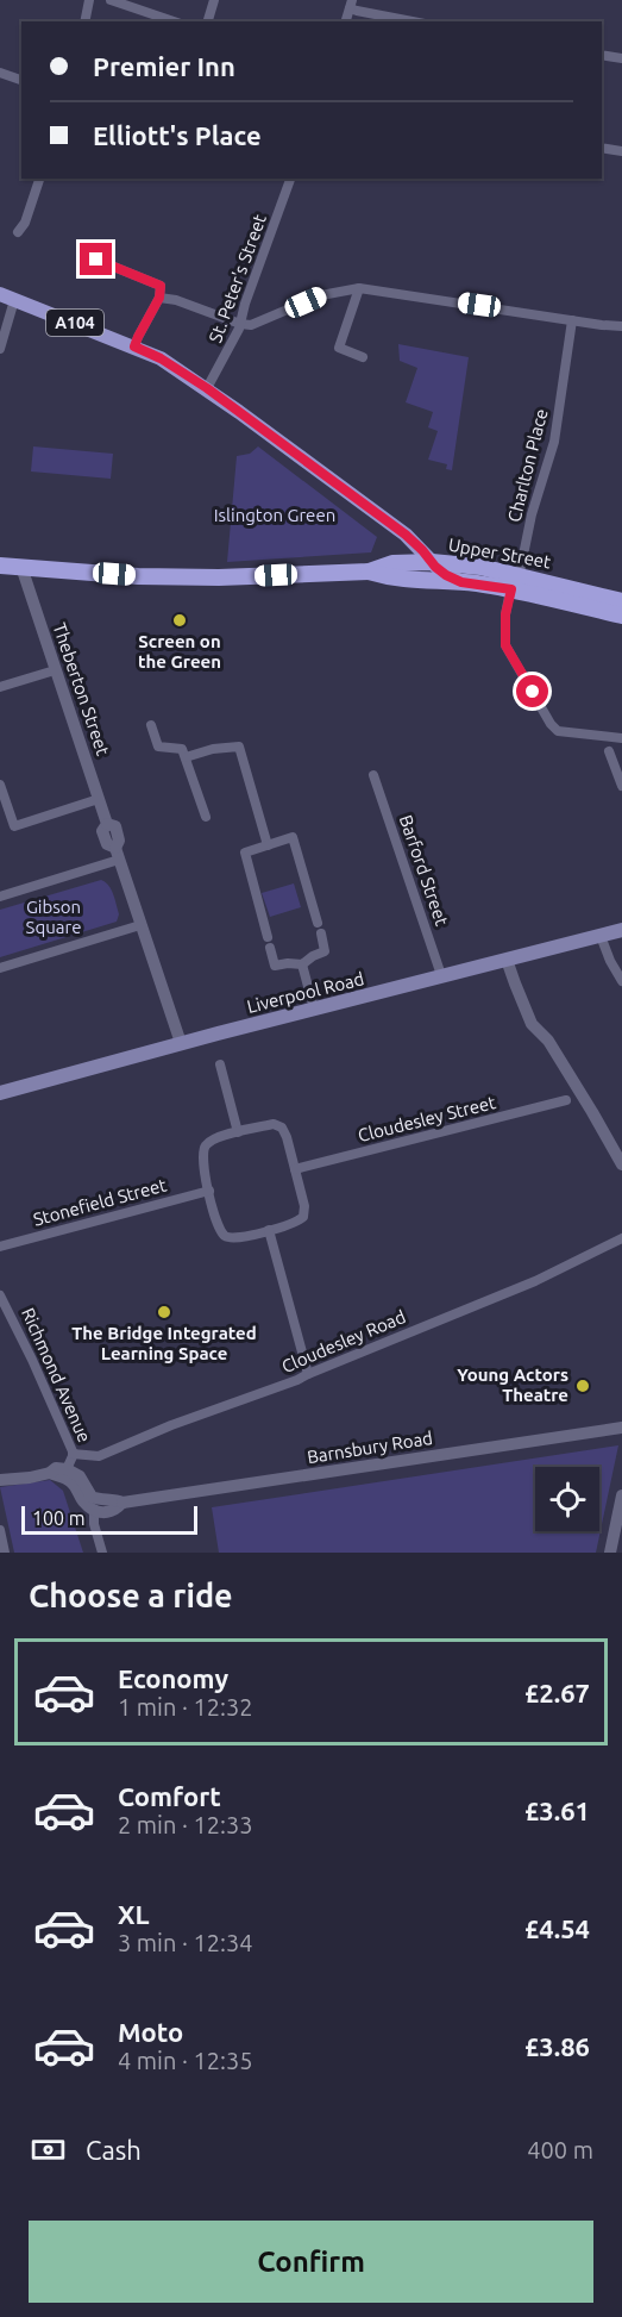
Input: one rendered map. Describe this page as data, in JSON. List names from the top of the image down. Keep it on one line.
{"streets":{"highway":["Upper Street"],"main road":["A104","Liverpool Road"],"street":["St. Peter's Street","Charlton Place","Theberton Street","Barford Street","Cloudesley Street","Stonefield Street","Cloudesley Road","Richmond Avenue","Barnsbury Road"]},"crossings":[["St. Peter's Street","A104"],["A104","Upper Street"],["Charlton Place","Upper Street"],["Upper Street","Theberton Street"],["Theberton Street","Liverpool Road"],["Barford Street","Liverpool Road"],["Cloudesley Street","Stonefield Street"],["Cloudesley Road","Richmond Avenue"],["Richmond Avenue","Barnsbury Road"]],"parks":["Islington Green","Gibson Square"],"places":["Screen on the Green","The Bridge Integrated Learning Space","Young Actors Theatre"],"scale_bar":"100 m","page":{"banner":["Premier Inn","Elliott's Place"],"scale":"100 m","heading":"Choose a ride","list":[{"name":"Economy","note":"1 min · 12:32","value":"£2.67"},{"name":"Comfort","note":"2 min · 12:33","value":"£3.61"},{"name":"XL","note":"3 min · 12:34","value":"£4.54"},{"name":"Moto","note":"4 min · 12:35","value":"£3.86"}],"pay":["Cash","400 m"],"buttons":"Confirm"}}
